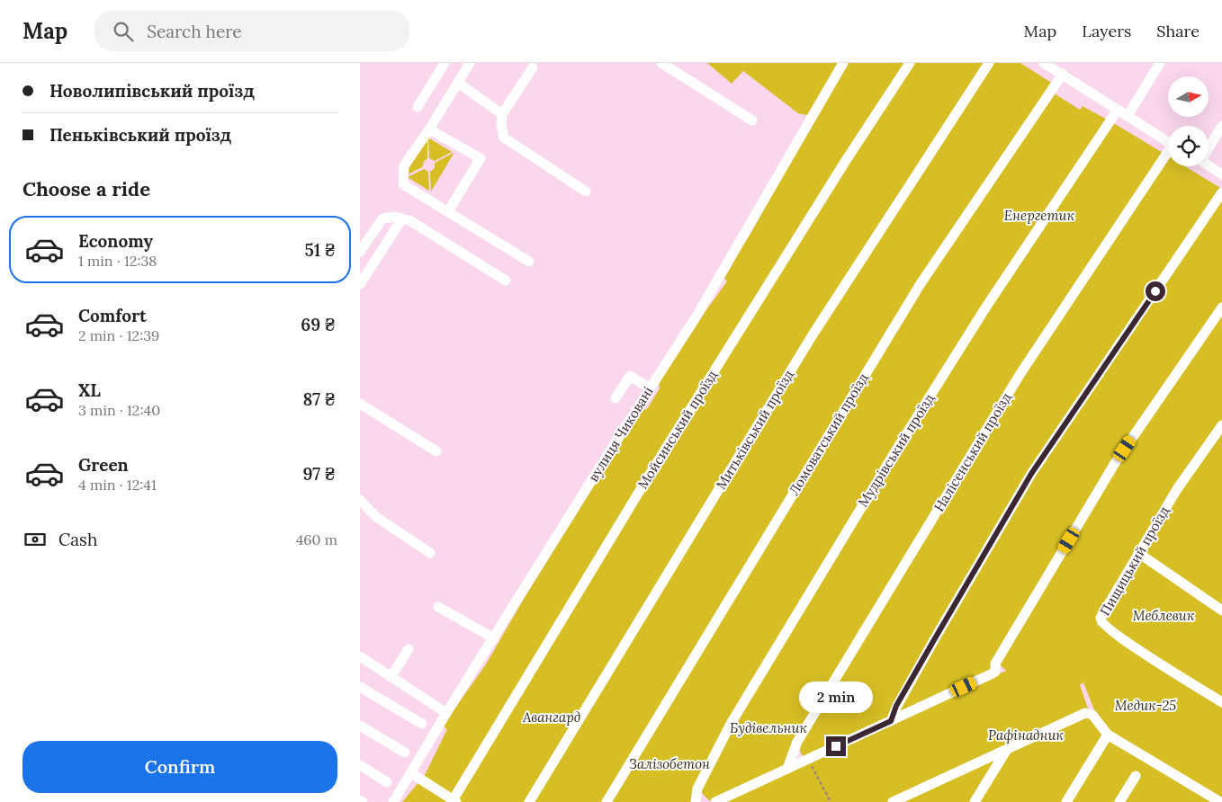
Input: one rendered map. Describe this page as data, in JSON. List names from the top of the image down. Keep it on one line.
{"streets":{"street":["Мойсинський проїзд","Митьківський проїзд","вулиця Чиковані","Ломоватський проїзд","Мудрівський проїзд","Налісенський проїзд","Пищицький проїзд"]},"parks":["Енергетик","Меблевик","Медик-25","Авангард","Будівельник","Рафінадник","Залізобетон"],"north":"right","page":{"header":"Map","search":"Search here","nav":["Map","Layers","Share"],"banner":["Новолипівський проїзд","Пеньківський проїзд"],"heading":"Choose a ride","list":[{"name":"Economy","note":"1 min · 12:38","value":"51 ₴"},{"name":"Comfort","note":"2 min · 12:39","value":"69 ₴"},{"name":"XL","note":"3 min · 12:40","value":"87 ₴"},{"name":"Green","note":"4 min · 12:41","value":"97 ₴"}],"pay":["Cash","460 m"],"bubble":"2 min","buttons":"Confirm"}}
